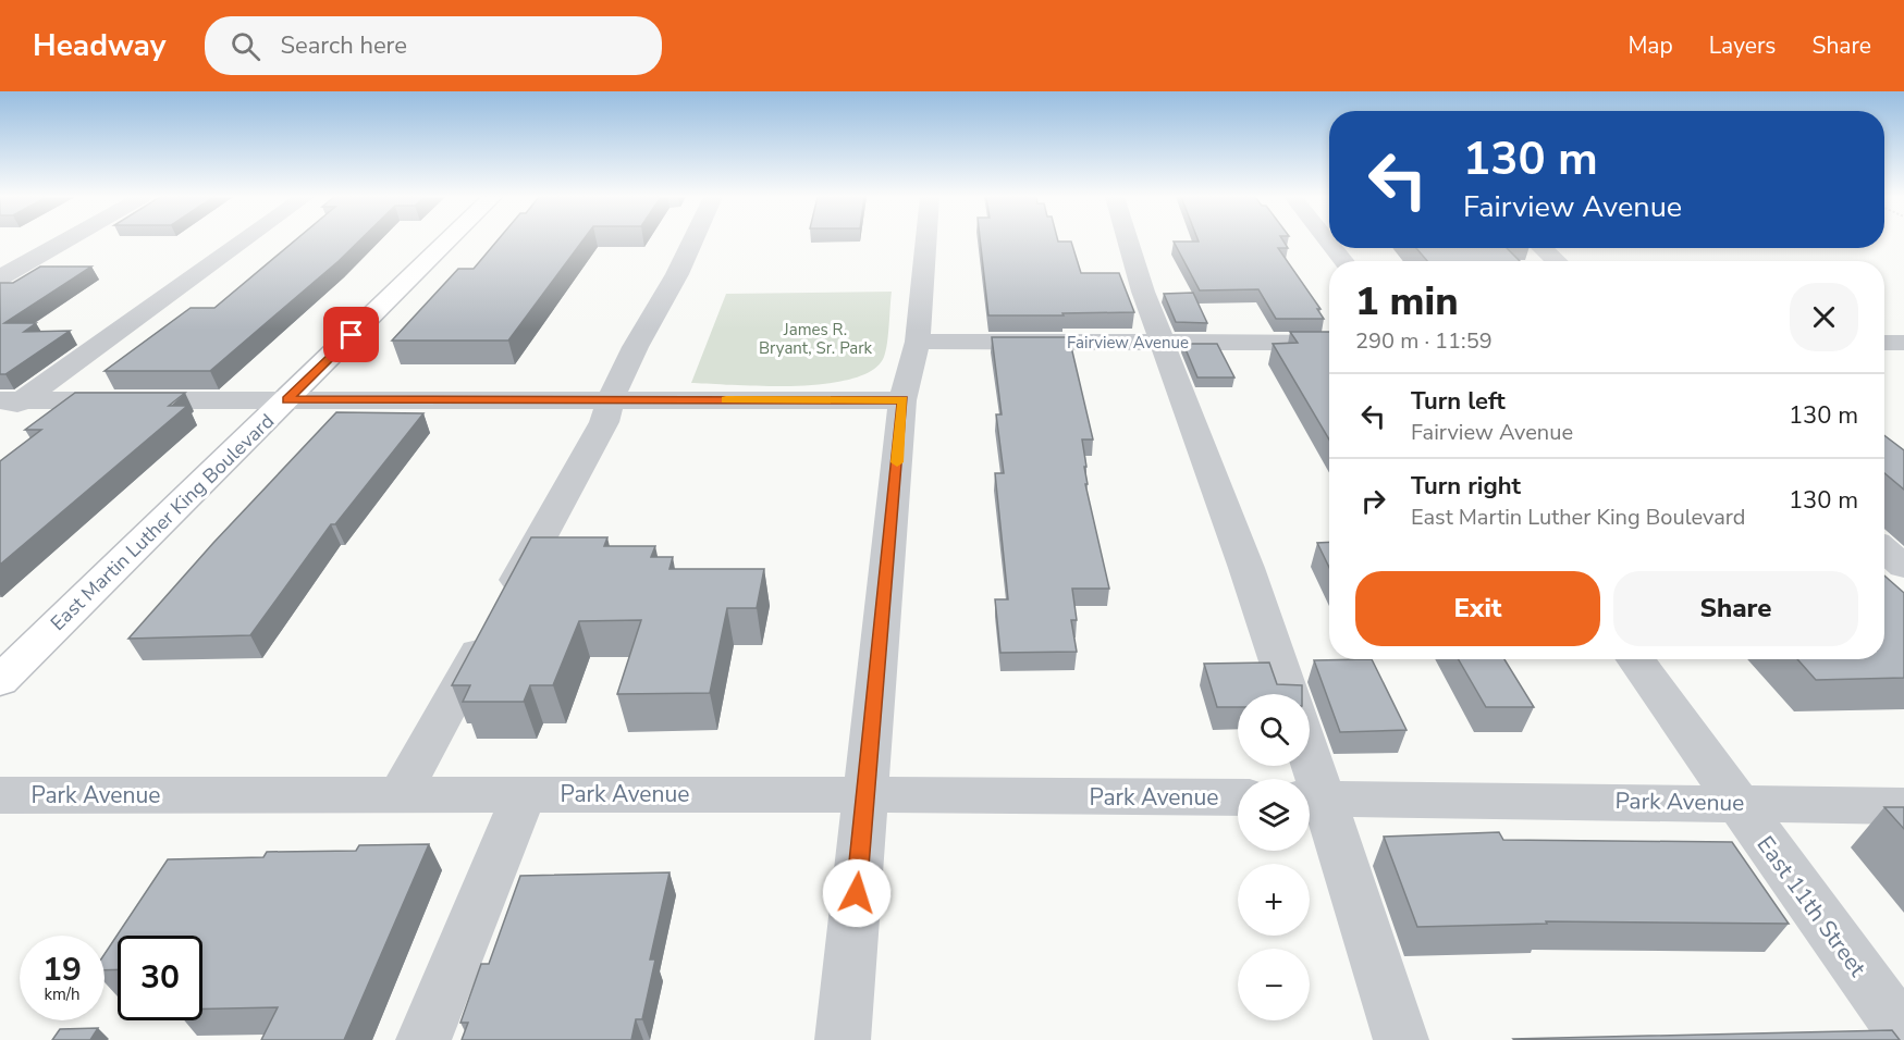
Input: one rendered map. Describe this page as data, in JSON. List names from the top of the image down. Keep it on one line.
{"streets":{"main road":["East Martin Luther King Boulevard"],"street":["Fairview Avenue","Park Avenue","East 11th Street"]},"crossings":[["Park Avenue","East 11th Street"]],"parks":["James R. Bryant, Sr. Park"],"page":{"header":"Headway","search":"Search here","nav":["Map","Layers","Share"],"turn":["130 m","Fairview Avenue"],"heading":["1 min","290 m · 11:59"],"list":[{"name":"Turn left","note":"Fairview Avenue","value":"130 m"},{"name":"Turn right","note":"East Martin Luther King Boulevard","value":"130 m"}],"buttons":["Exit","Share"],"map_buttons":["+","−"],"speed":"19 km/h","limit":"30"}}
